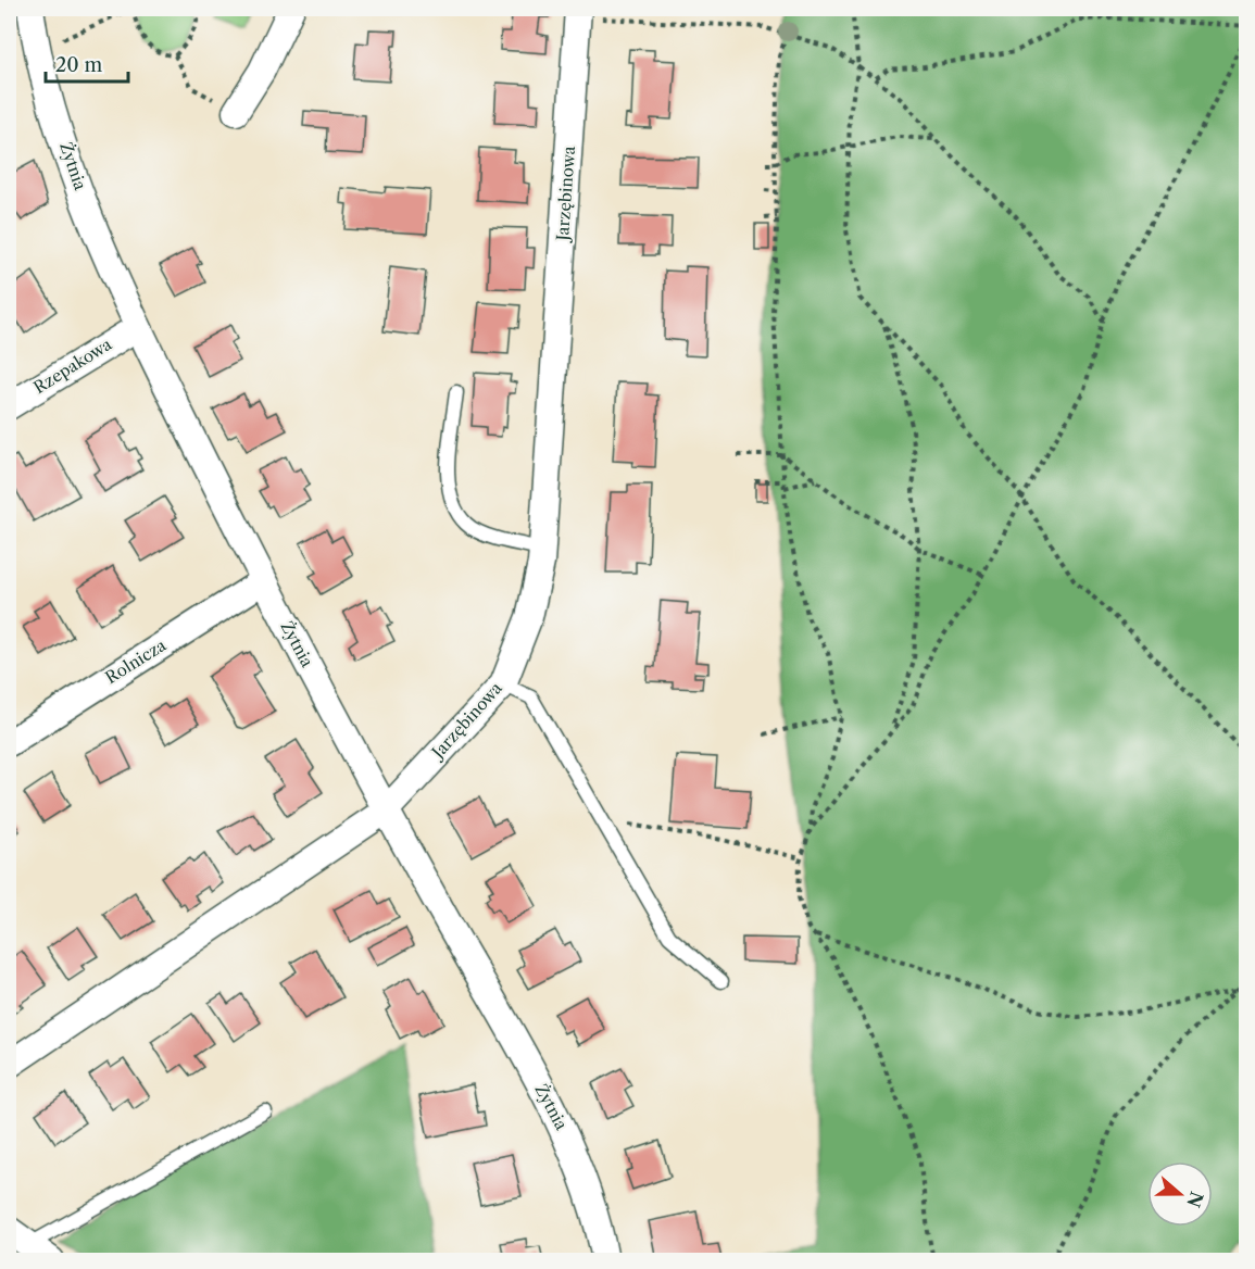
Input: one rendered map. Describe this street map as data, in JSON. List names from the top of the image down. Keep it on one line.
{"streets":{"street":["Żytnia","Jarzębinowa","Rzepakowa","Rolnicza"]},"crossings":[["Żytnia","Jarzębinowa"],["Żytnia","Rzepakowa"],["Żytnia","Rolnicza"]],"scale_bar":"20 m","north":"right"}
